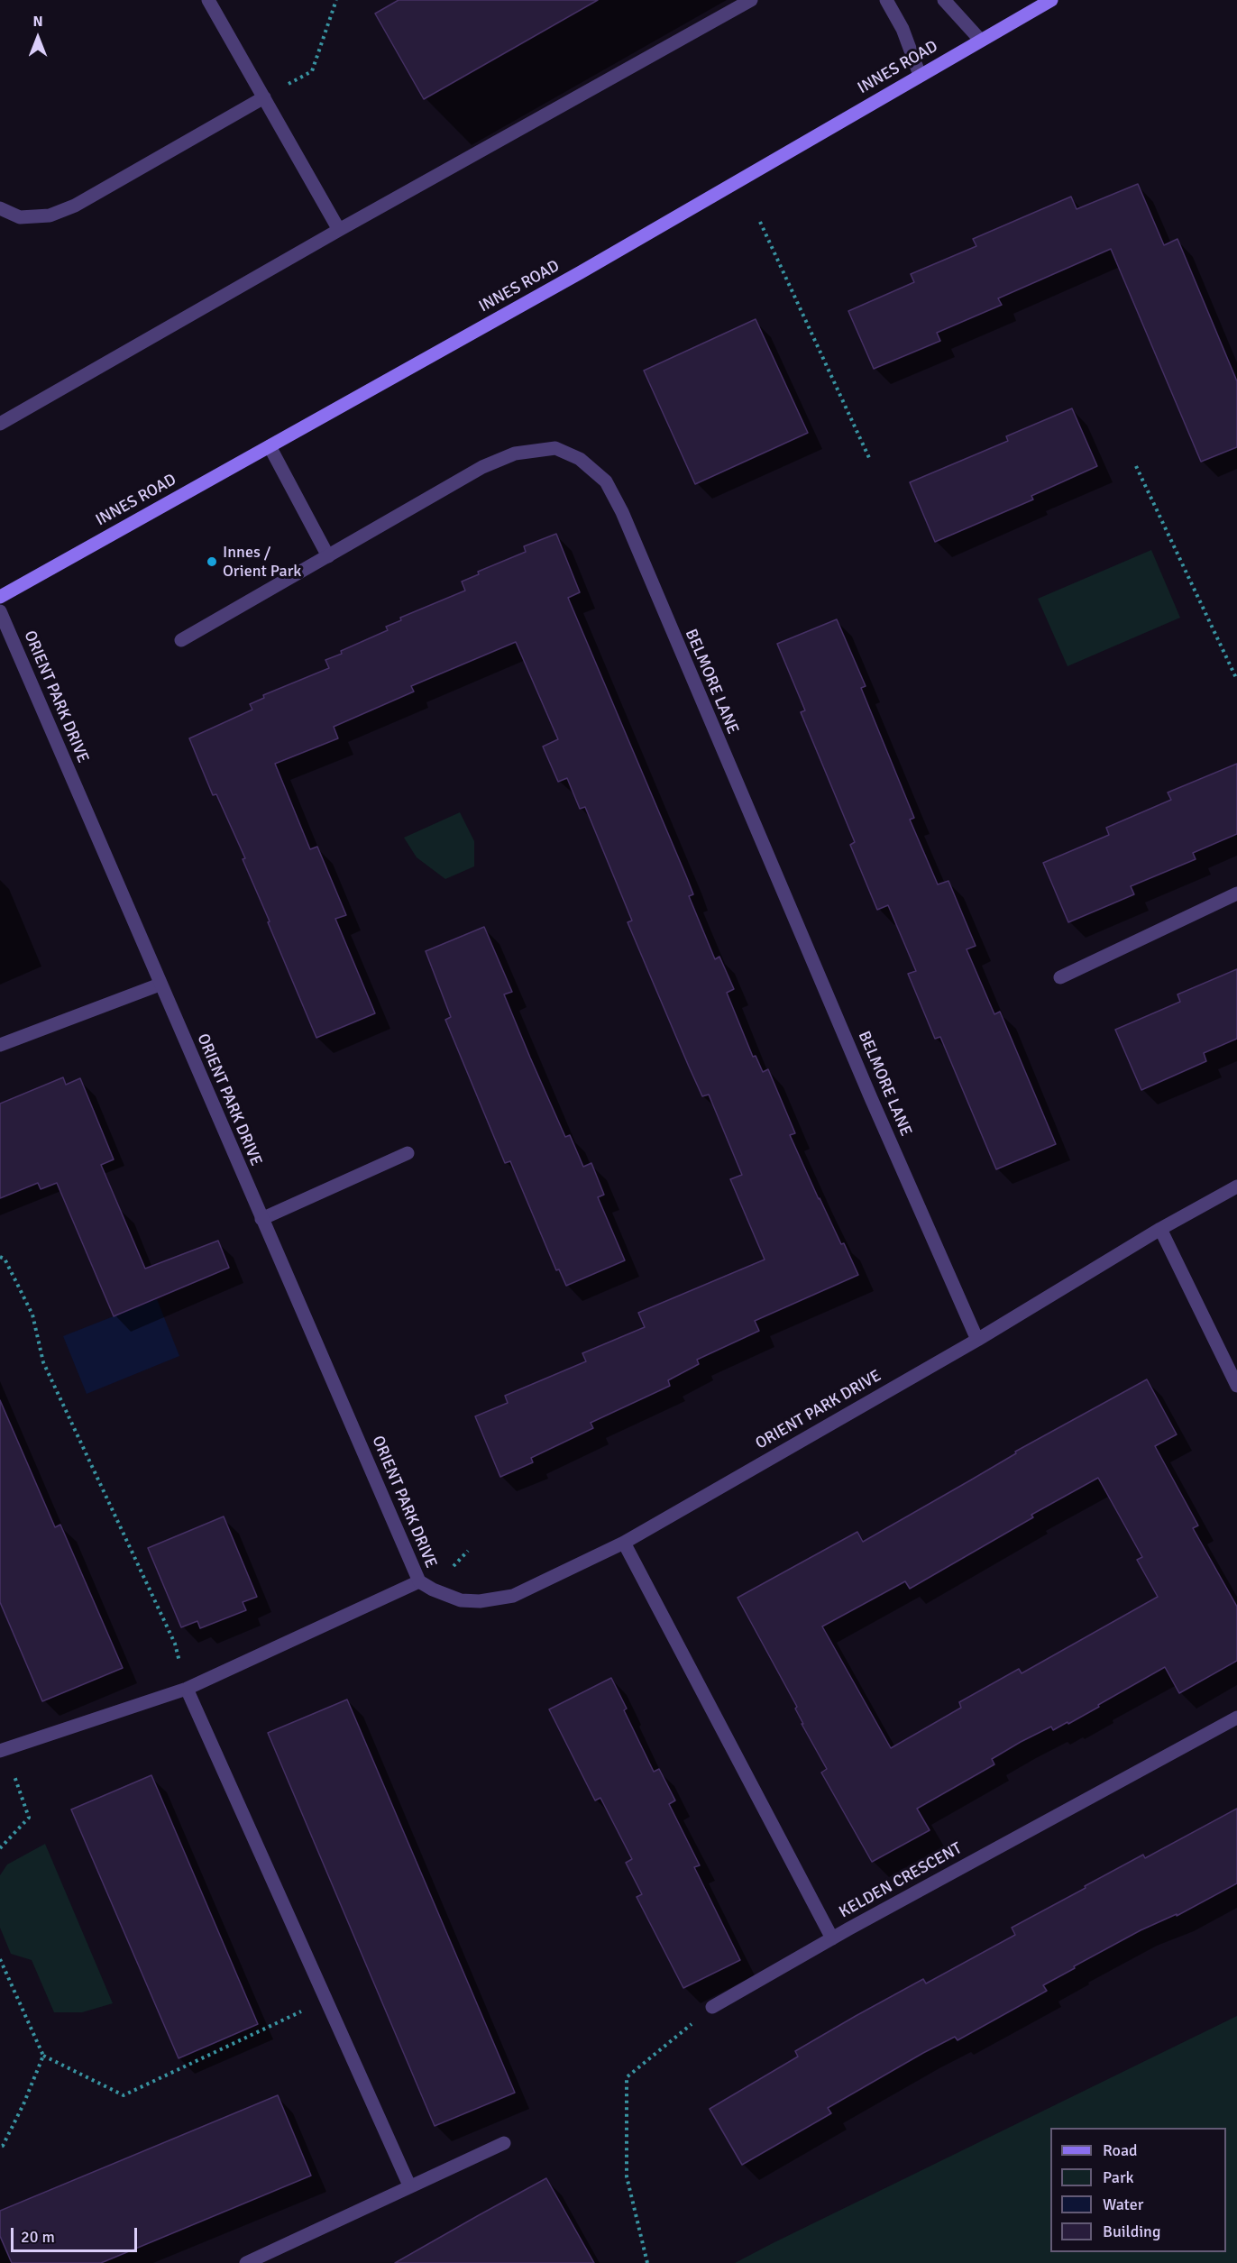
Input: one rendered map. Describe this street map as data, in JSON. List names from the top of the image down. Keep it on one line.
{"streets":{"street":["INNES ROAD","BELMORE LANE","ORIENT PARK DRIVE","KELDEN CRESCENT"]},"crossings":[["BELMORE LANE","ORIENT PARK DRIVE"],["ORIENT PARK DRIVE","KELDEN CRESCENT"]],"places":["Innes / Orient Park"],"legend":["Road","Park","Water","Building"],"scale_bar":"20 m","north":"top"}
